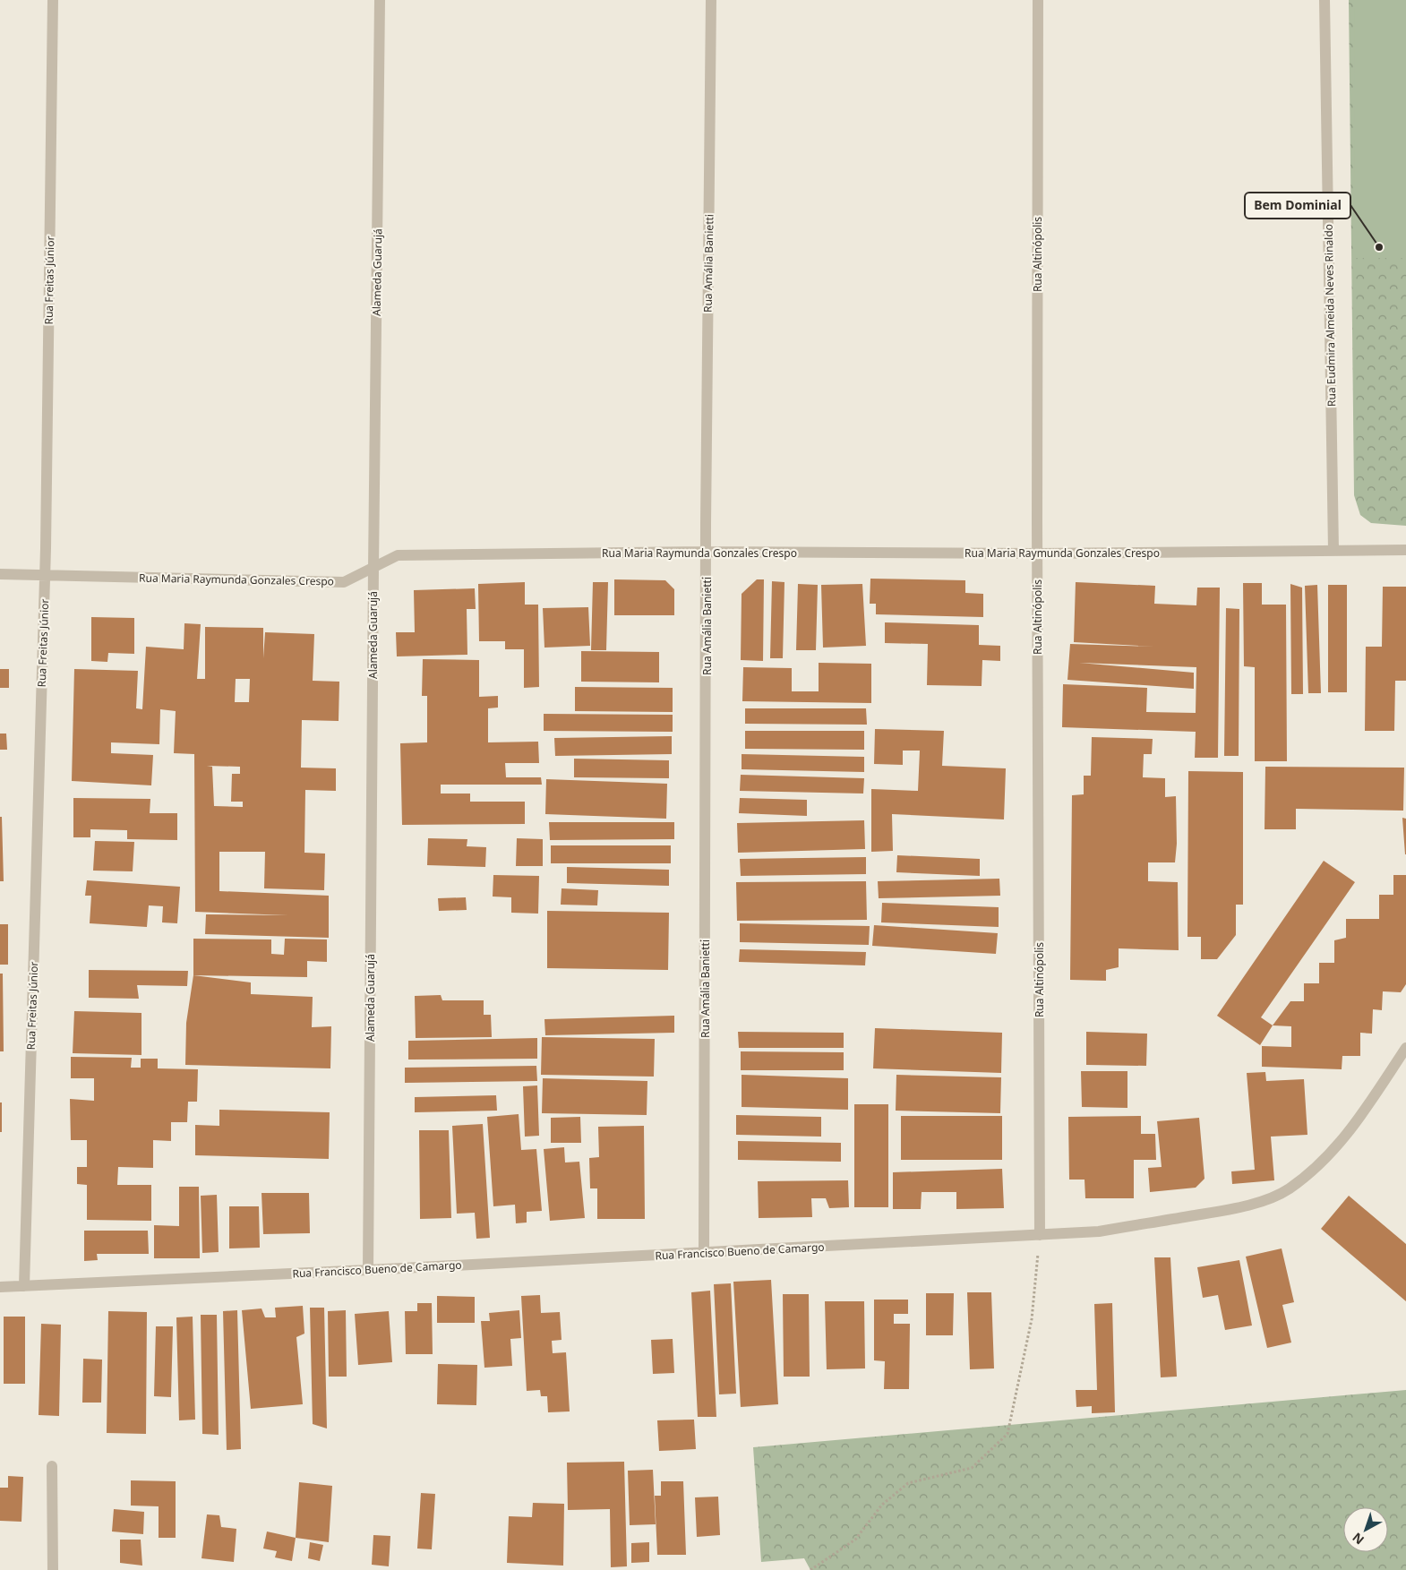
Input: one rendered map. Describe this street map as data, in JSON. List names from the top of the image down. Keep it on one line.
{"streets":{"street":["Rua Altinópolis","Rua Amália Banietti","Alameda Guarujá","Rua Freitas Júnior","Rua Eudmira Almeida Neves Rinaldo","Rua Maria Raymunda Gonzales Crespo","Rua Francisco Bueno de Camargo"]},"crossings":[["Rua Altinópolis","Rua Maria Raymunda Gonzales Crespo"],["Rua Altinópolis","Rua Francisco Bueno de Camargo"],["Rua Amália Banietti","Rua Maria Raymunda Gonzales Crespo"],["Rua Amália Banietti","Rua Francisco Bueno de Camargo"],["Alameda Guarujá","Rua Maria Raymunda Gonzales Crespo"],["Alameda Guarujá","Rua Francisco Bueno de Camargo"],["Rua Freitas Júnior","Rua Maria Raymunda Gonzales Crespo"],["Rua Freitas Júnior","Rua Francisco Bueno de Camargo"],["Rua Eudmira Almeida Neves Rinaldo","Rua Maria Raymunda Gonzales Crespo"]],"places":["Bem Dominial"],"north":"bottom left"}
